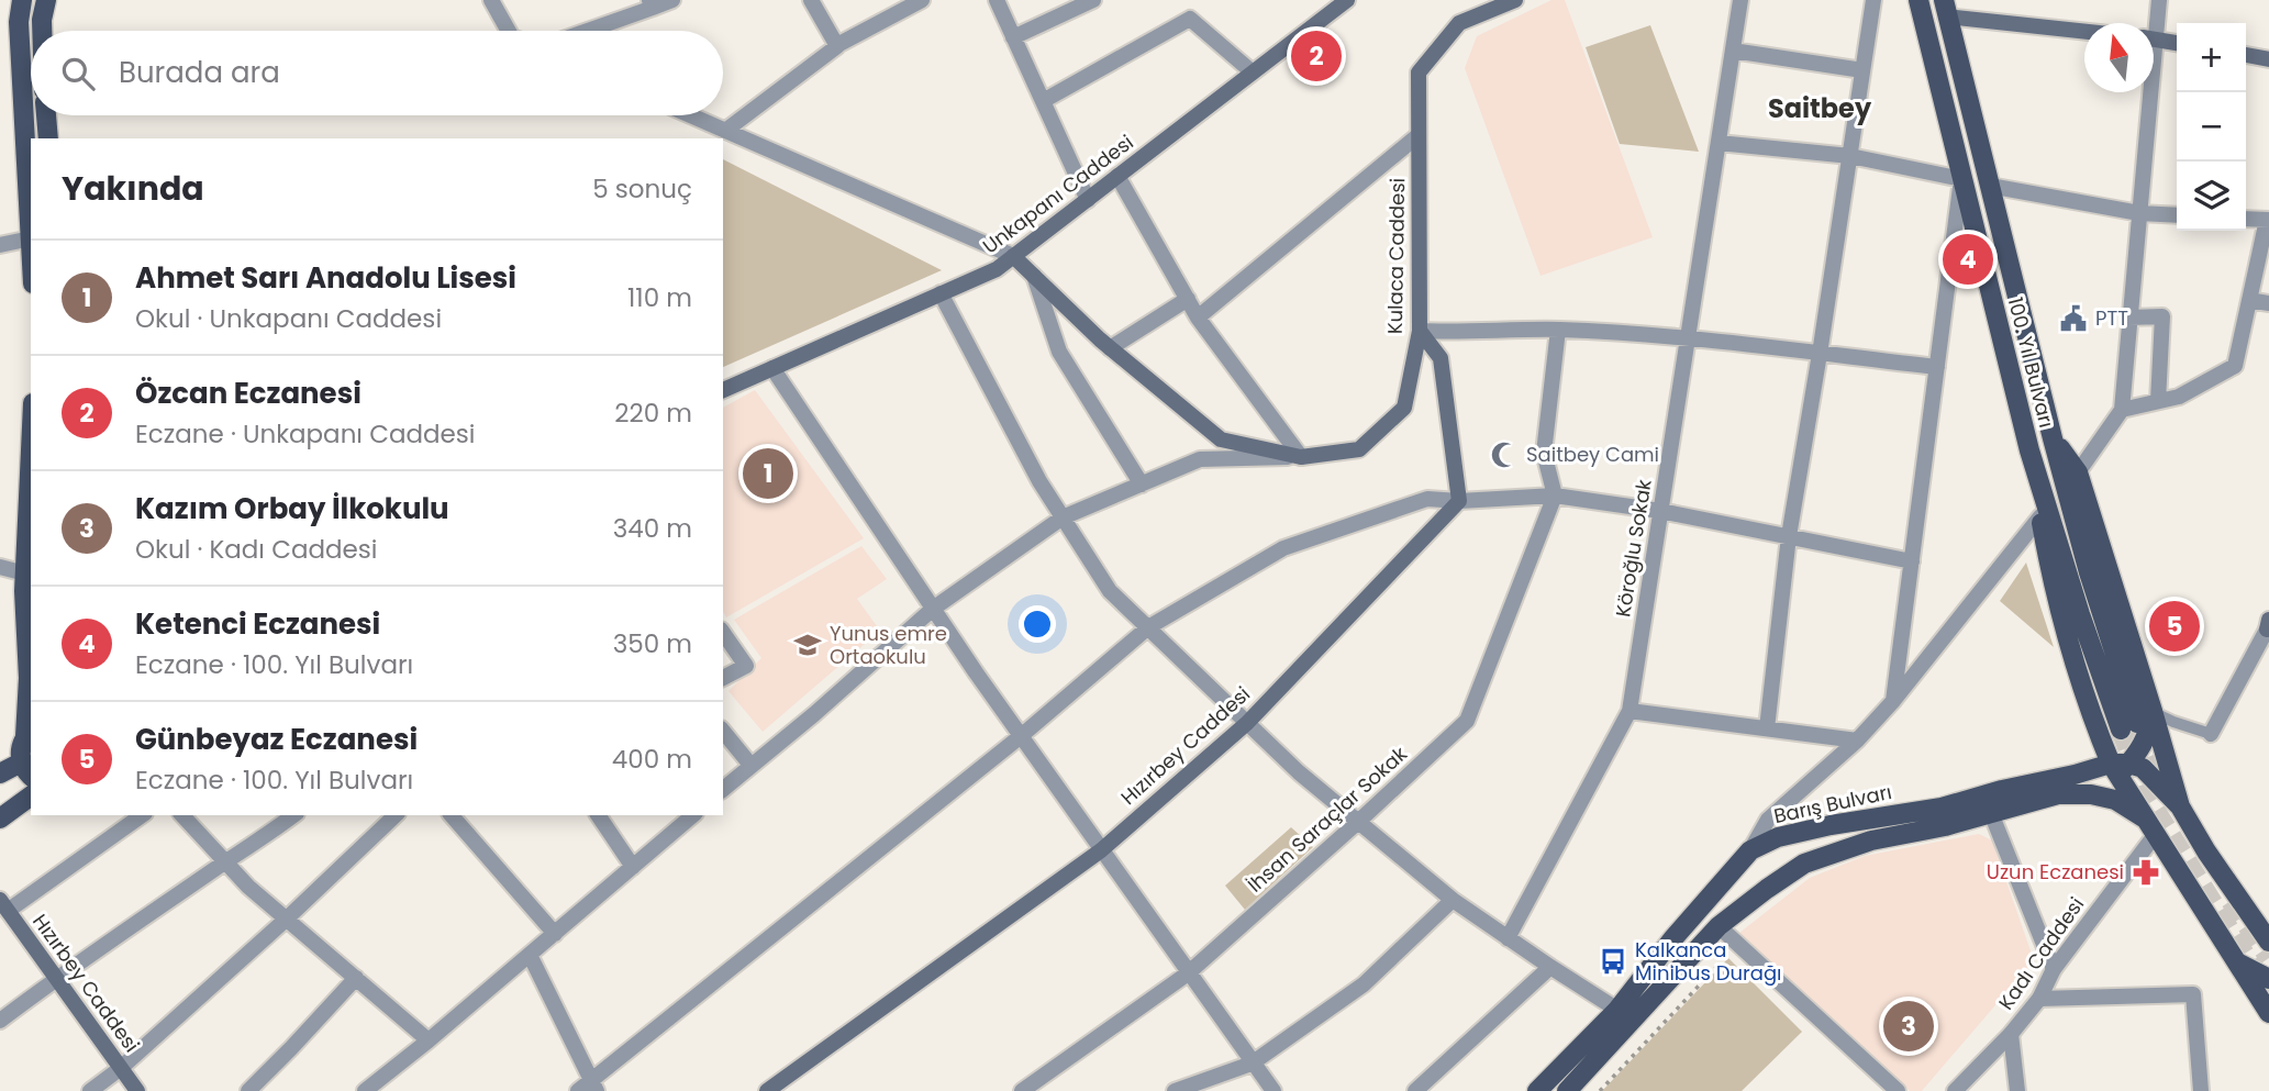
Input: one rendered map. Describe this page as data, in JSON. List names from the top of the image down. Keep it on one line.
{"streets":{"main road":["Unkapanı Caddesi","Kulaca Caddesi","100. Yıl Bulvarı","Hızırbey Caddesi","Barış Bulvarı"],"street":["Köroğlu Sokak","İhsan Saraçlar Sokak","Kadı Caddesi"]},"crossings":[["Unkapanı Caddesi","Kulaca Caddesi"]],"districts":["Saitbey"],"places":{"public building":["PTT"],"mosque":["Saitbey Cami"],"school or university":["Yunus emre Ortaokulu"],"pharmacy":["Uzun Eczanesi"],"bus stop":["Kalkanca Minibus Durağı"]},"north":"top","page":{"map_buttons":["+","−"],"pins":["2","4","1","5","3"],"search":"Burada ara","heading":["Yakında","5 sonuç"],"list":[{"mark":"1","name":"Ahmet Sarı Anadolu Lisesi","note":"Okul · Unkapanı Caddesi","value":"110 m"},{"mark":"2","name":"Özcan Eczanesi","note":"Eczane · Unkapanı Caddesi","value":"220 m"},{"mark":"3","name":"Kazım Orbay İlkokulu","note":"Okul · Kadı Caddesi","value":"340 m"},{"mark":"4","name":"Ketenci Eczanesi","note":"Eczane · 100. Yıl Bulvarı","value":"350 m"},{"mark":"5","name":"Günbeyaz Eczanesi","note":"Eczane · 100. Yıl Bulvarı","value":"400 m"}]}}
